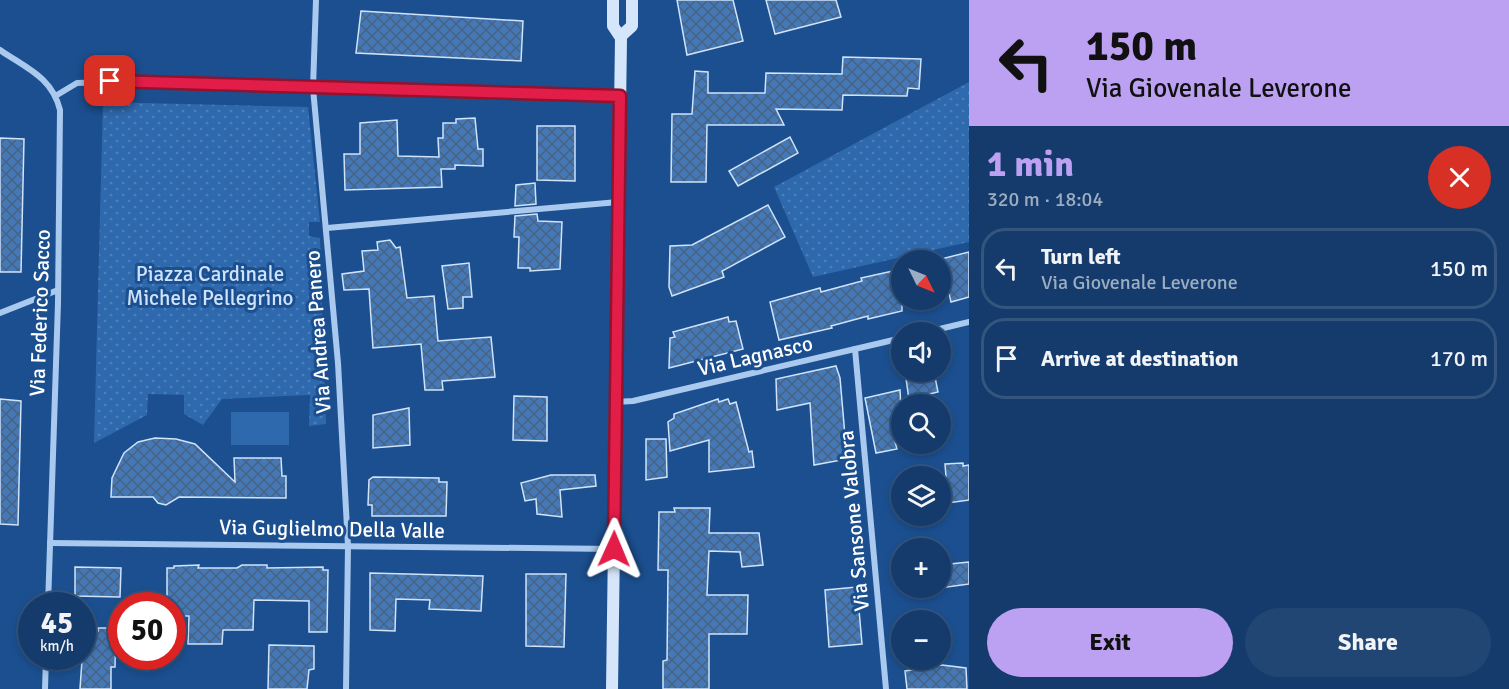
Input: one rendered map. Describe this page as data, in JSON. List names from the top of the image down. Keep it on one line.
{"streets":{"street":["Via Federico Sacco","Via Andrea Panero","Via Lagnasco","Via Sansone Valobra","Via Guglielmo Della Valle"]},"crossings":[["Via Federico Sacco","Via Guglielmo Della Valle"],["Via Andrea Panero","Via Guglielmo Della Valle"],["Via Lagnasco","Via Sansone Valobra"]],"parks":["Piazza Cardinale Michele Pellegrino"],"north":"bottom right","page":{"turn":["150 m","Via Giovenale Leverone"],"heading":["1 min","320 m · 18:04"],"list":[{"name":"Turn left","note":"Via Giovenale Leverone","value":"150 m"},{"name":"Arrive at destination","value":"170 m"}],"map_buttons":["+","−"],"speed":"45 km/h","limit":"50","buttons":["Exit","Share"]}}
